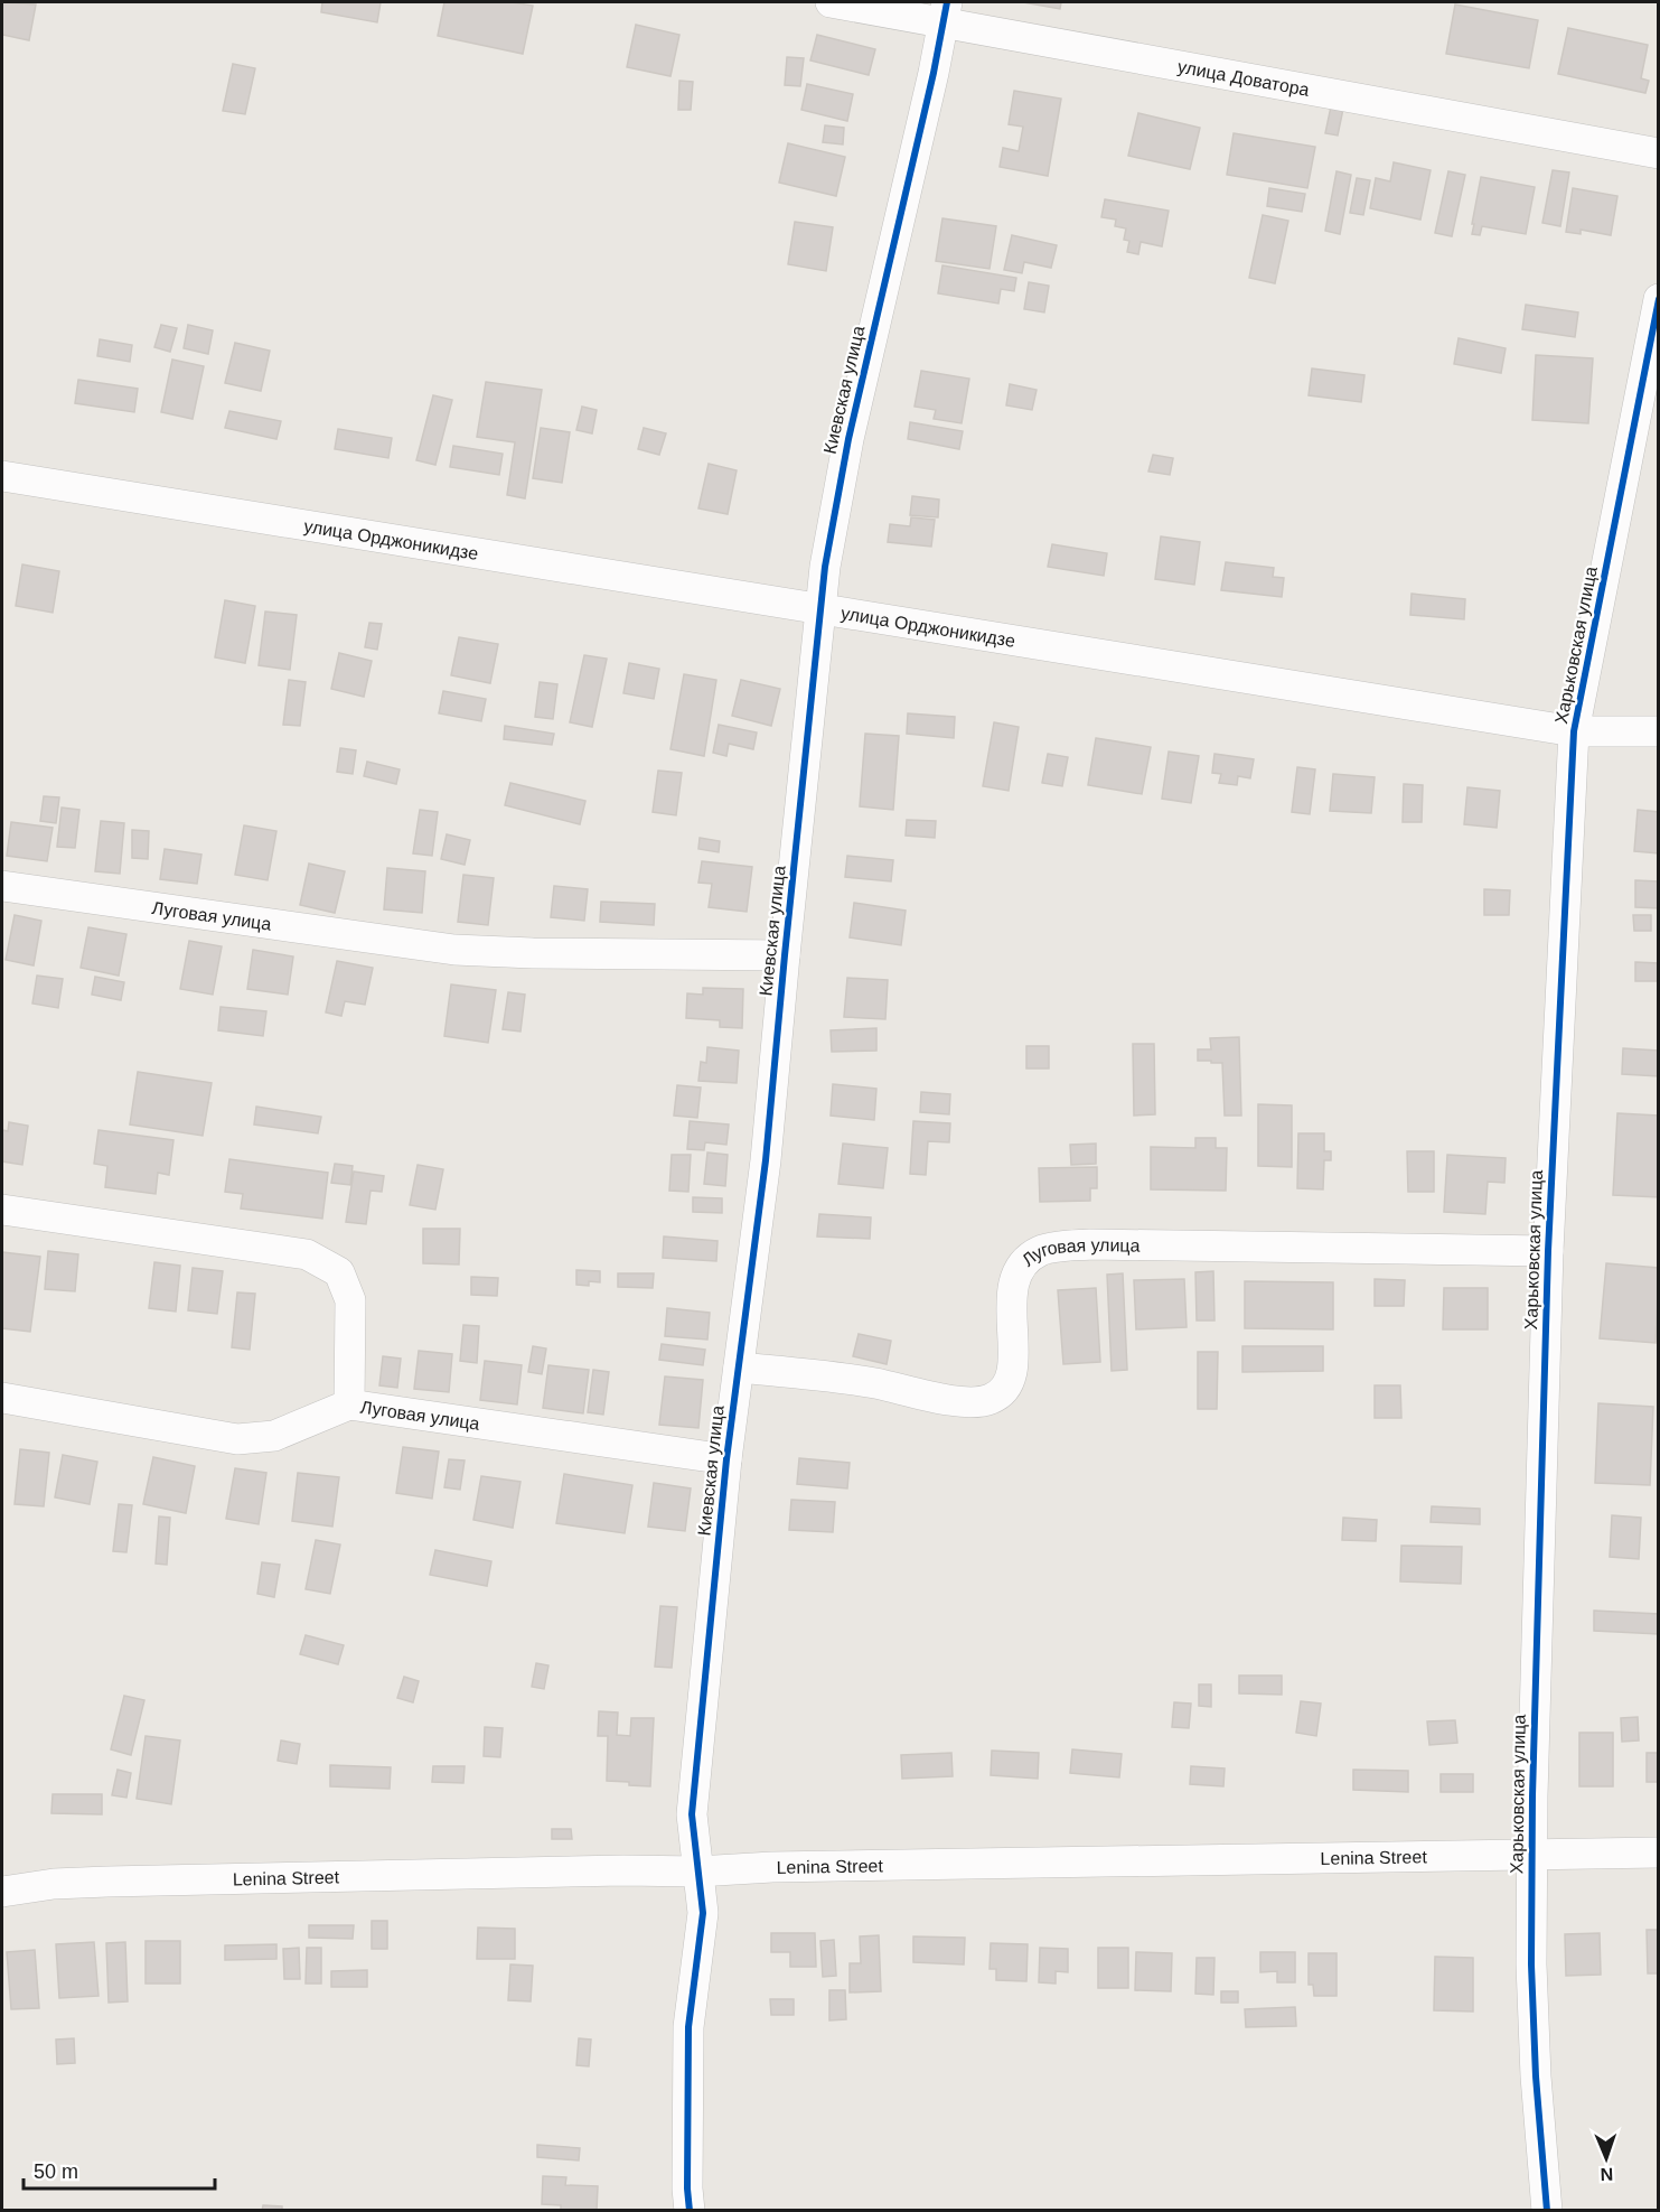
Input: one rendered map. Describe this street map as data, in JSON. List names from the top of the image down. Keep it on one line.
{"streets":{"street":["улица Доватора","Киевская улица","улица Орджоникидзе","Харьковская улица","Луговая улица","Lenina Street"]},"crossings":[["улица Доватора","Киевская улица"],["Киевская улица","улица Орджоникидзе"],["Киевская улица","Луговая улица"],["Киевская улица","Lenina Street"],["улица Орджоникидзе","Харьковская улица"],["Харьковская улица","Луговая улица"],["Харьковская улица","Lenina Street"]],"scale_bar":"50 m","north":"bottom"}
